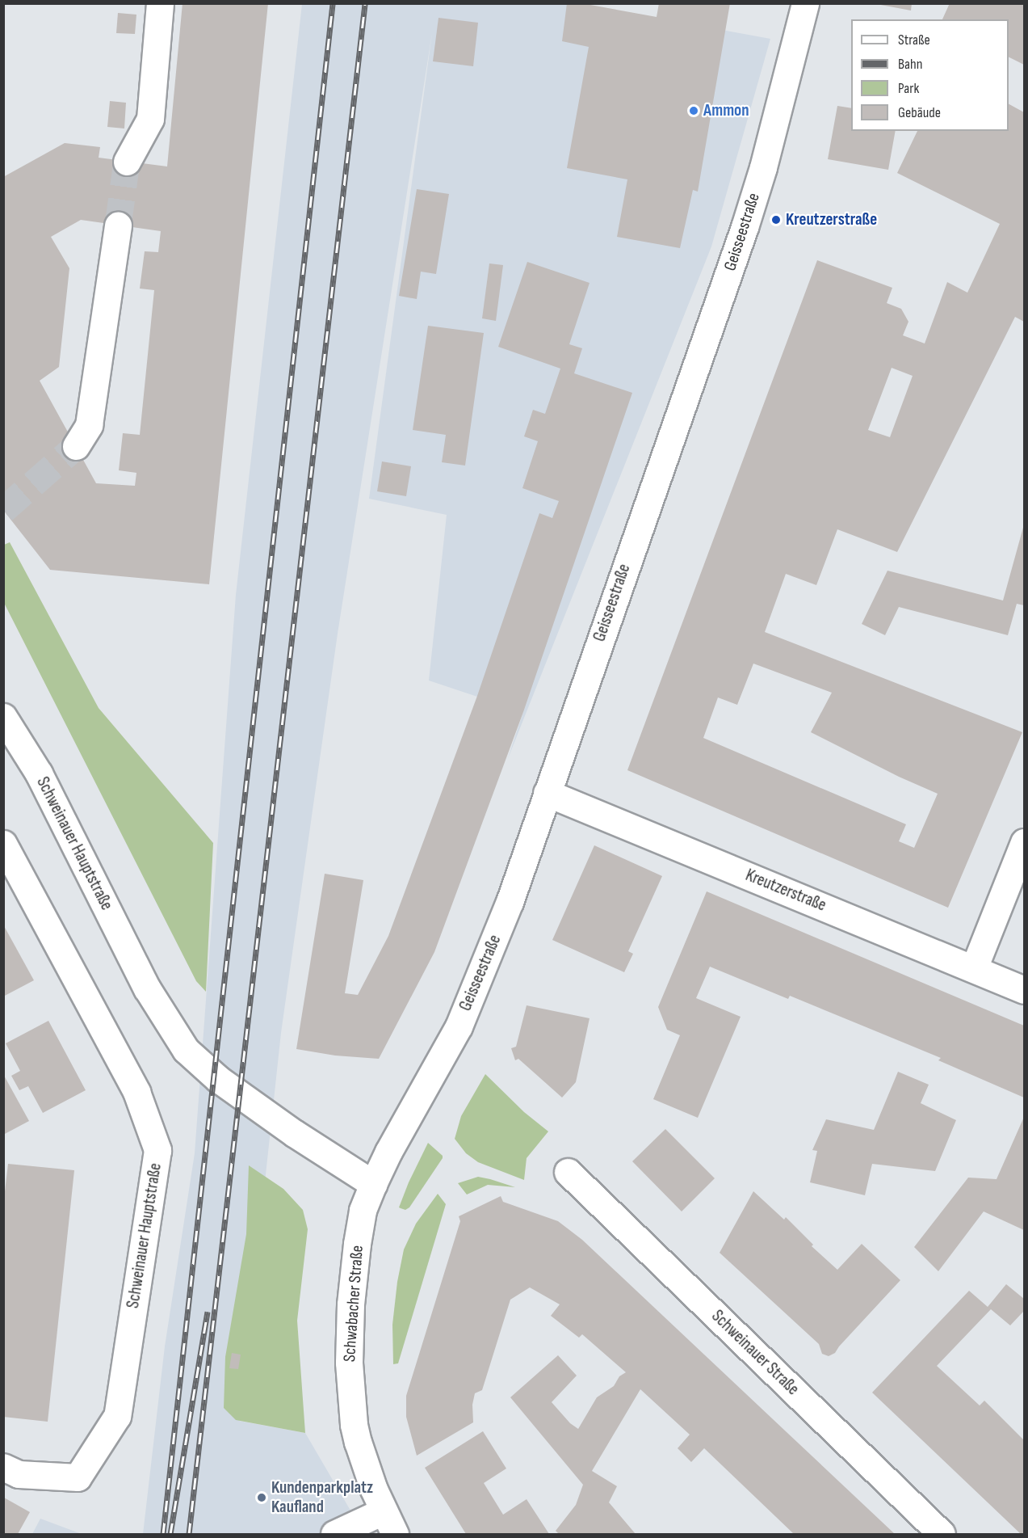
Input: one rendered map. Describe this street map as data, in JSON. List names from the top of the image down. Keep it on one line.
{"streets":{"street":["Geisseestraße","Schweinauer Hauptstraße","Kreutzerstraße","Schwabacher Straße","Schweinauer Straße"]},"crossings":[["Geisseestraße","Schweinauer Hauptstraße"],["Geisseestraße","Kreutzerstraße"],["Geisseestraße","Schwabacher Straße"],["Schweinauer Hauptstraße","Schwabacher Straße"]],"places":["Ammon","Kreutzerstraße","Kundenparkplatz Kaufland"],"legend":["Straße","Bahn","Park","Gebäude"]}
